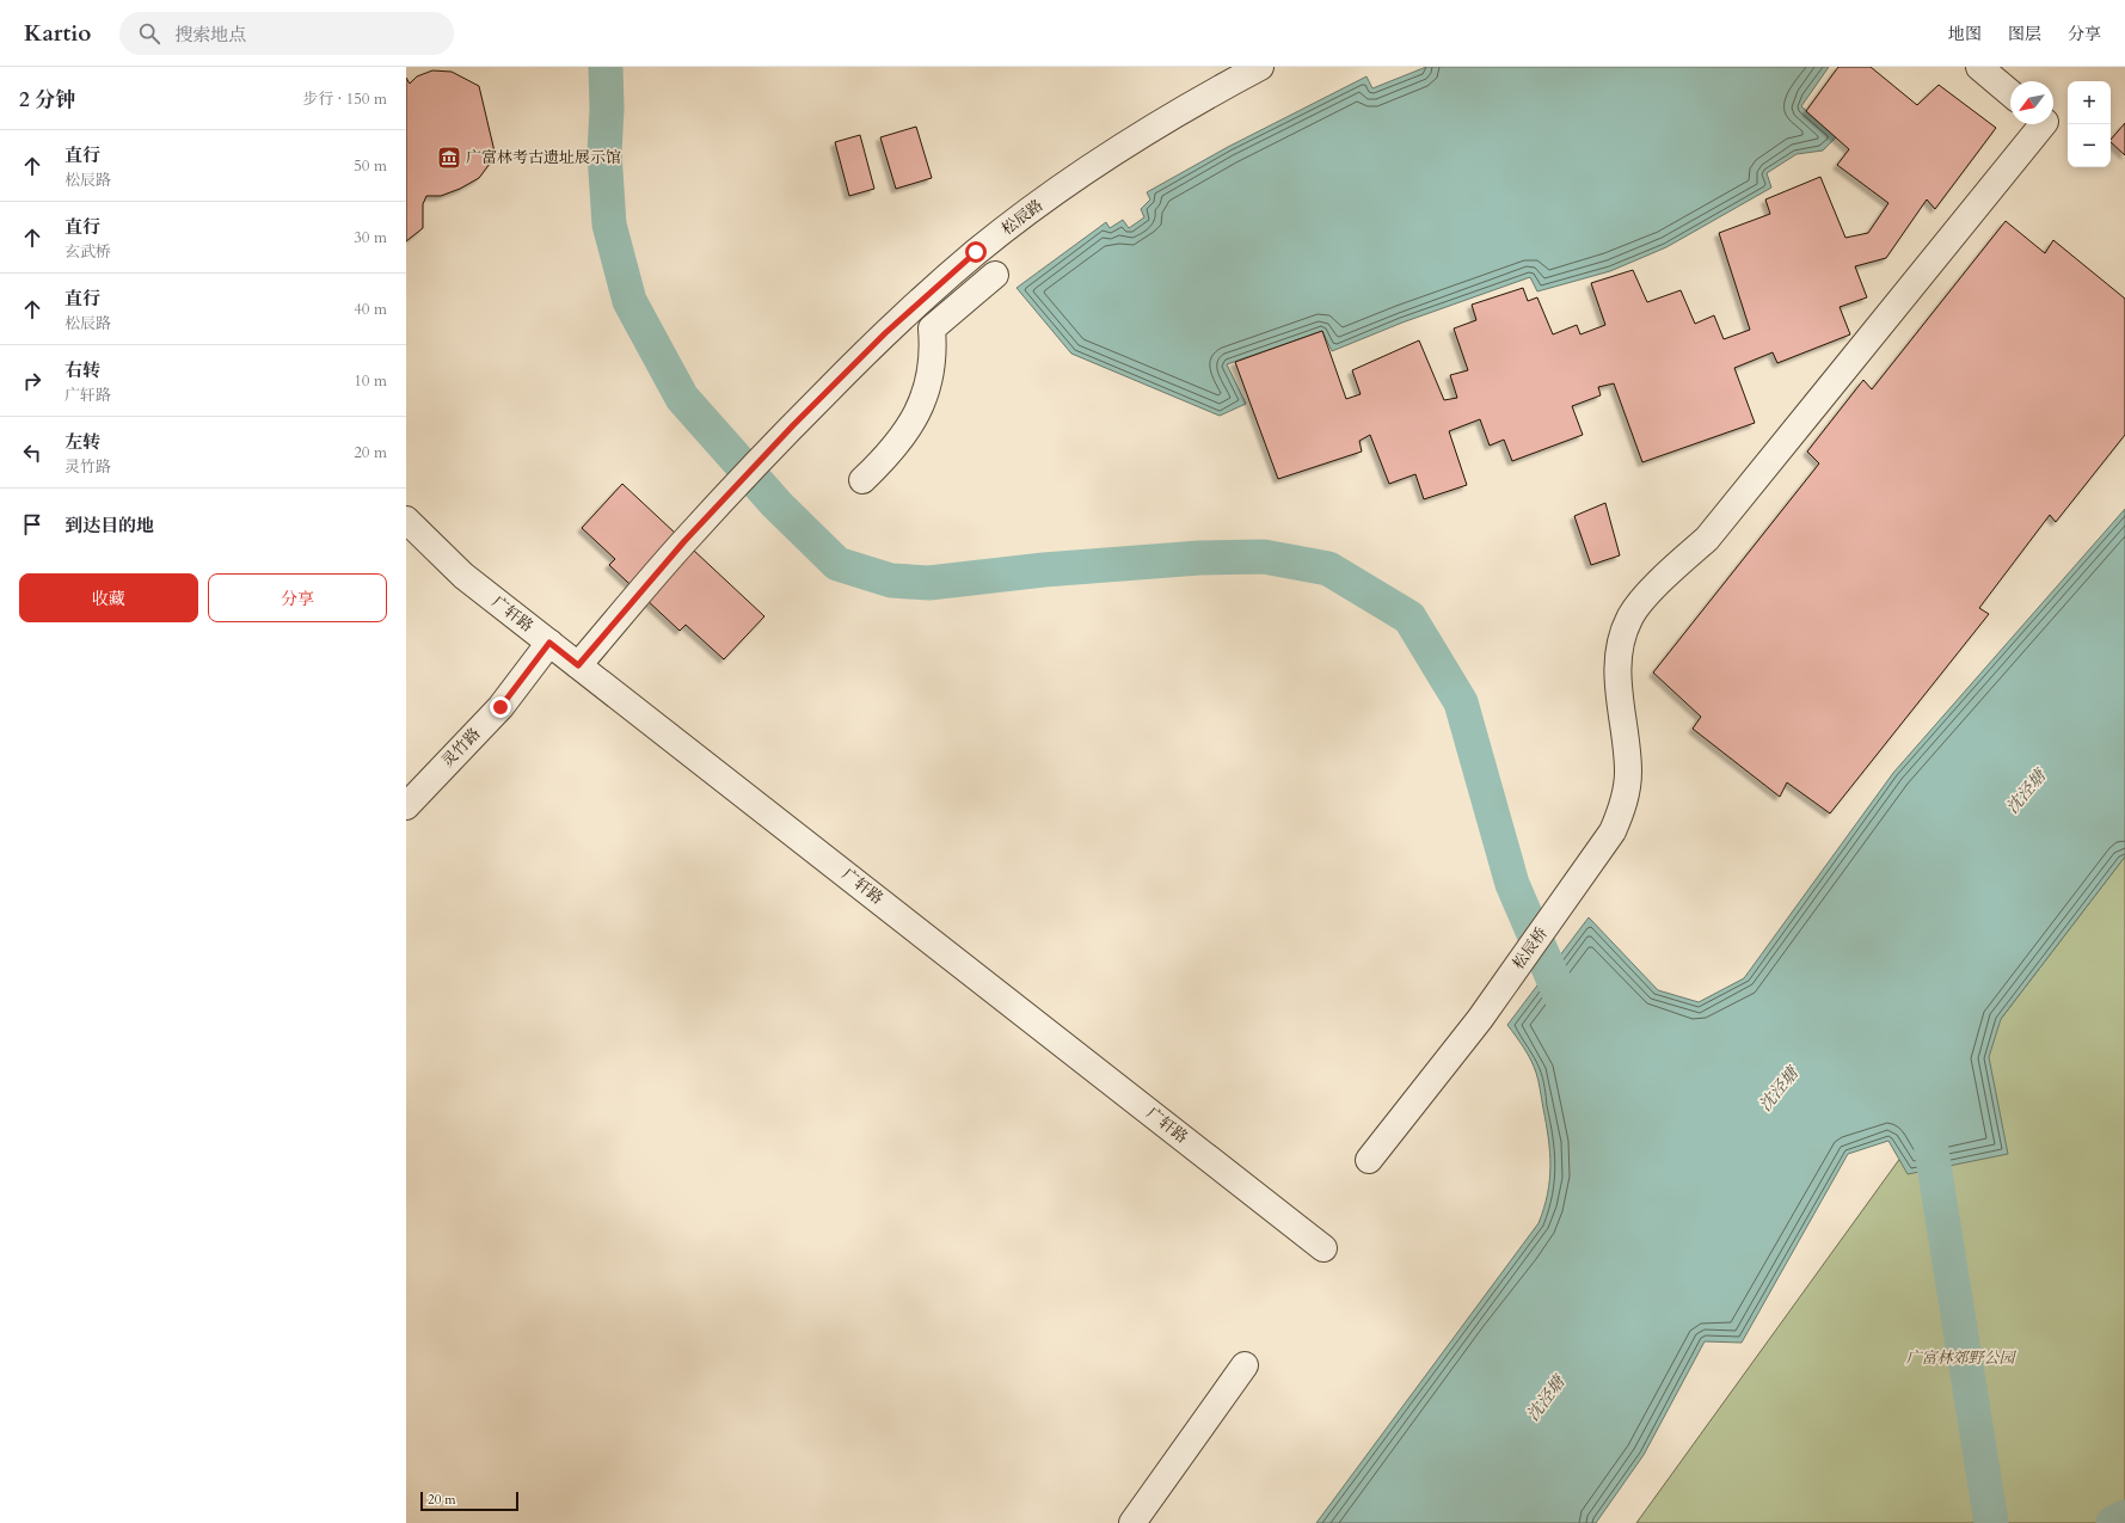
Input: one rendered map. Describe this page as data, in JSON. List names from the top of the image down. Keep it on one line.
{"streets":{"street":["松辰路","广轩路","灵竹路","松辰桥"]},"crossings":[["松辰路","广轩路"],["广轩路","灵竹路"]],"water":["沈泾塘"],"parks":["广富林郊野公园"],"places":{"museum":["广富林考古遗址展示馆"]},"scale_bar":"20 m","north":"bottom left","page":{"header":"Kartio","search":"搜索地点","nav":["地图","图层","分享"],"heading":["2 分钟","步行 · 150 m"],"map_buttons":["+","−"],"list":[["直行","松辰路","50 m"],["直行","玄武桥","30 m"],["直行","松辰路","40 m"],["右转","广轩路","10 m"],["左转","灵竹路","20 m"],"到达目的地"],"buttons":["收藏","分享"],"scale":"20 m"}}
